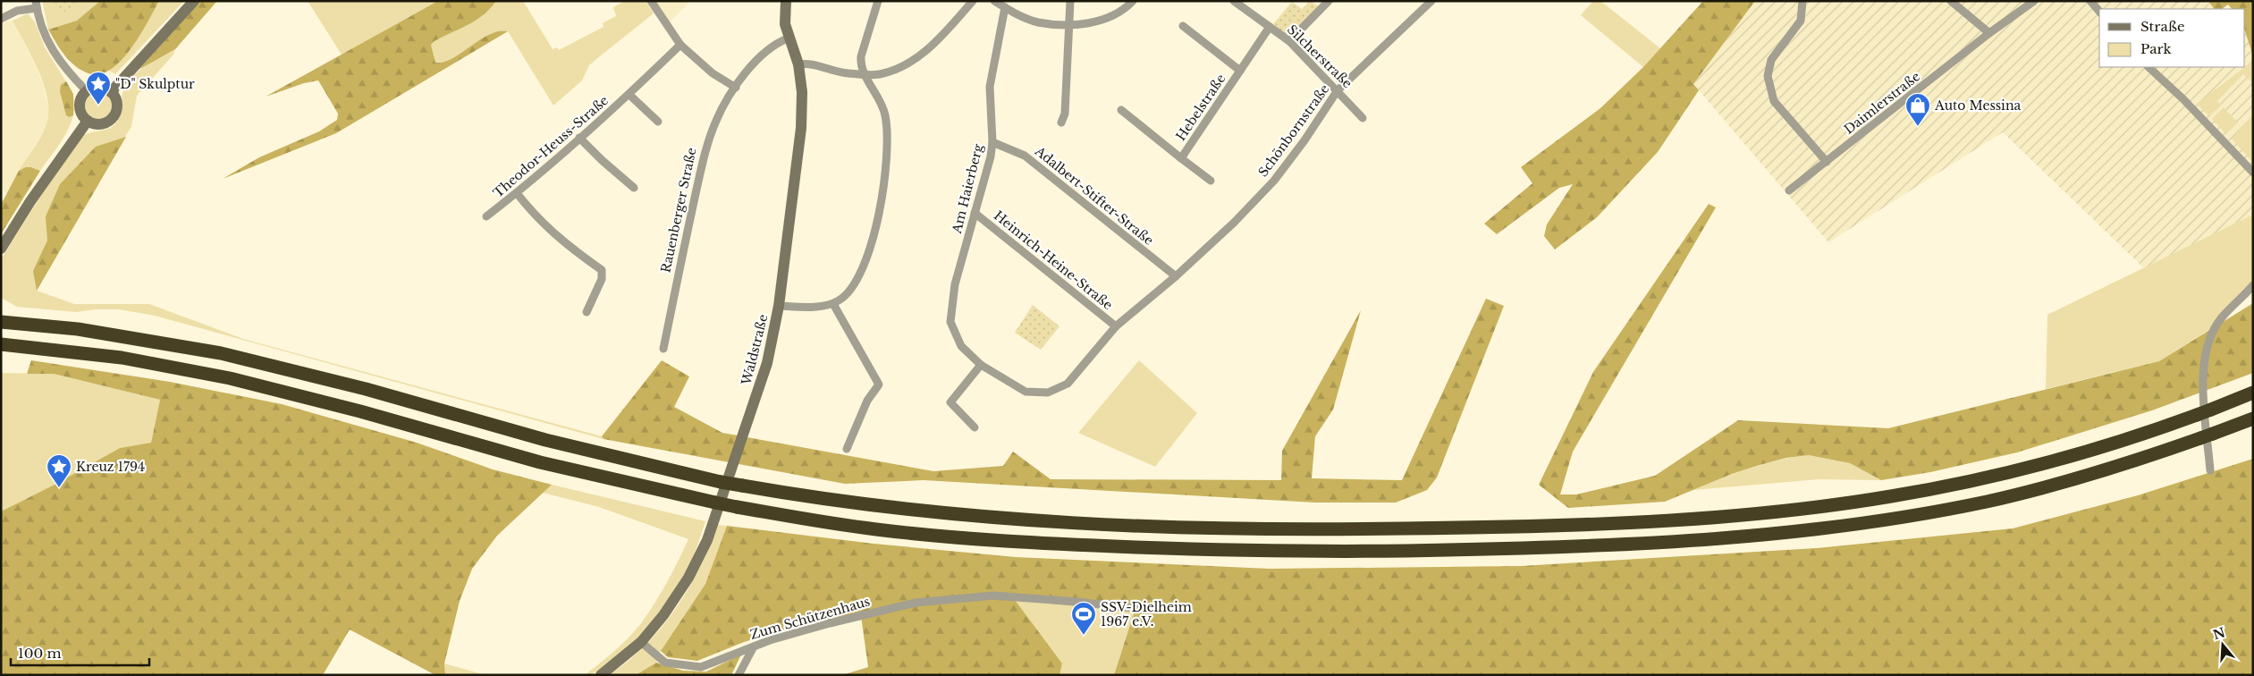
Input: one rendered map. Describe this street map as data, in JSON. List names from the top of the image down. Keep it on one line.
{"streets":{"street":["Silcherstraße","Daimlerstraße","Hebelstraße","Schönbornstraße","Theodor-Heuss-Straße","Am Haierberg","Adalbert-Stifter-Straße","Rauenberger Straße","Heinrich-Heine-Straße","Waldstraße","Zum Schützenhaus"]},"crossings":[["Silcherstraße","Hebelstraße"],["Silcherstraße","Schönbornstraße"],["Schönbornstraße","Am Haierberg"],["Schönbornstraße","Adalbert-Stifter-Straße"],["Schönbornstraße","Heinrich-Heine-Straße"],["Am Haierberg","Adalbert-Stifter-Straße"],["Am Haierberg","Heinrich-Heine-Straße"],["Rauenberger Straße","Waldstraße"],["Waldstraße","Zum Schützenhaus"]],"places":{"place":["\"D\" Skulptur","Kreuz 1794"],"shop":["Auto Messina"],"sports":["SSV-Dielheim 1967 e.V."]},"legend":["Straße","Park"],"scale_bar":"100 m","north":"top"}
